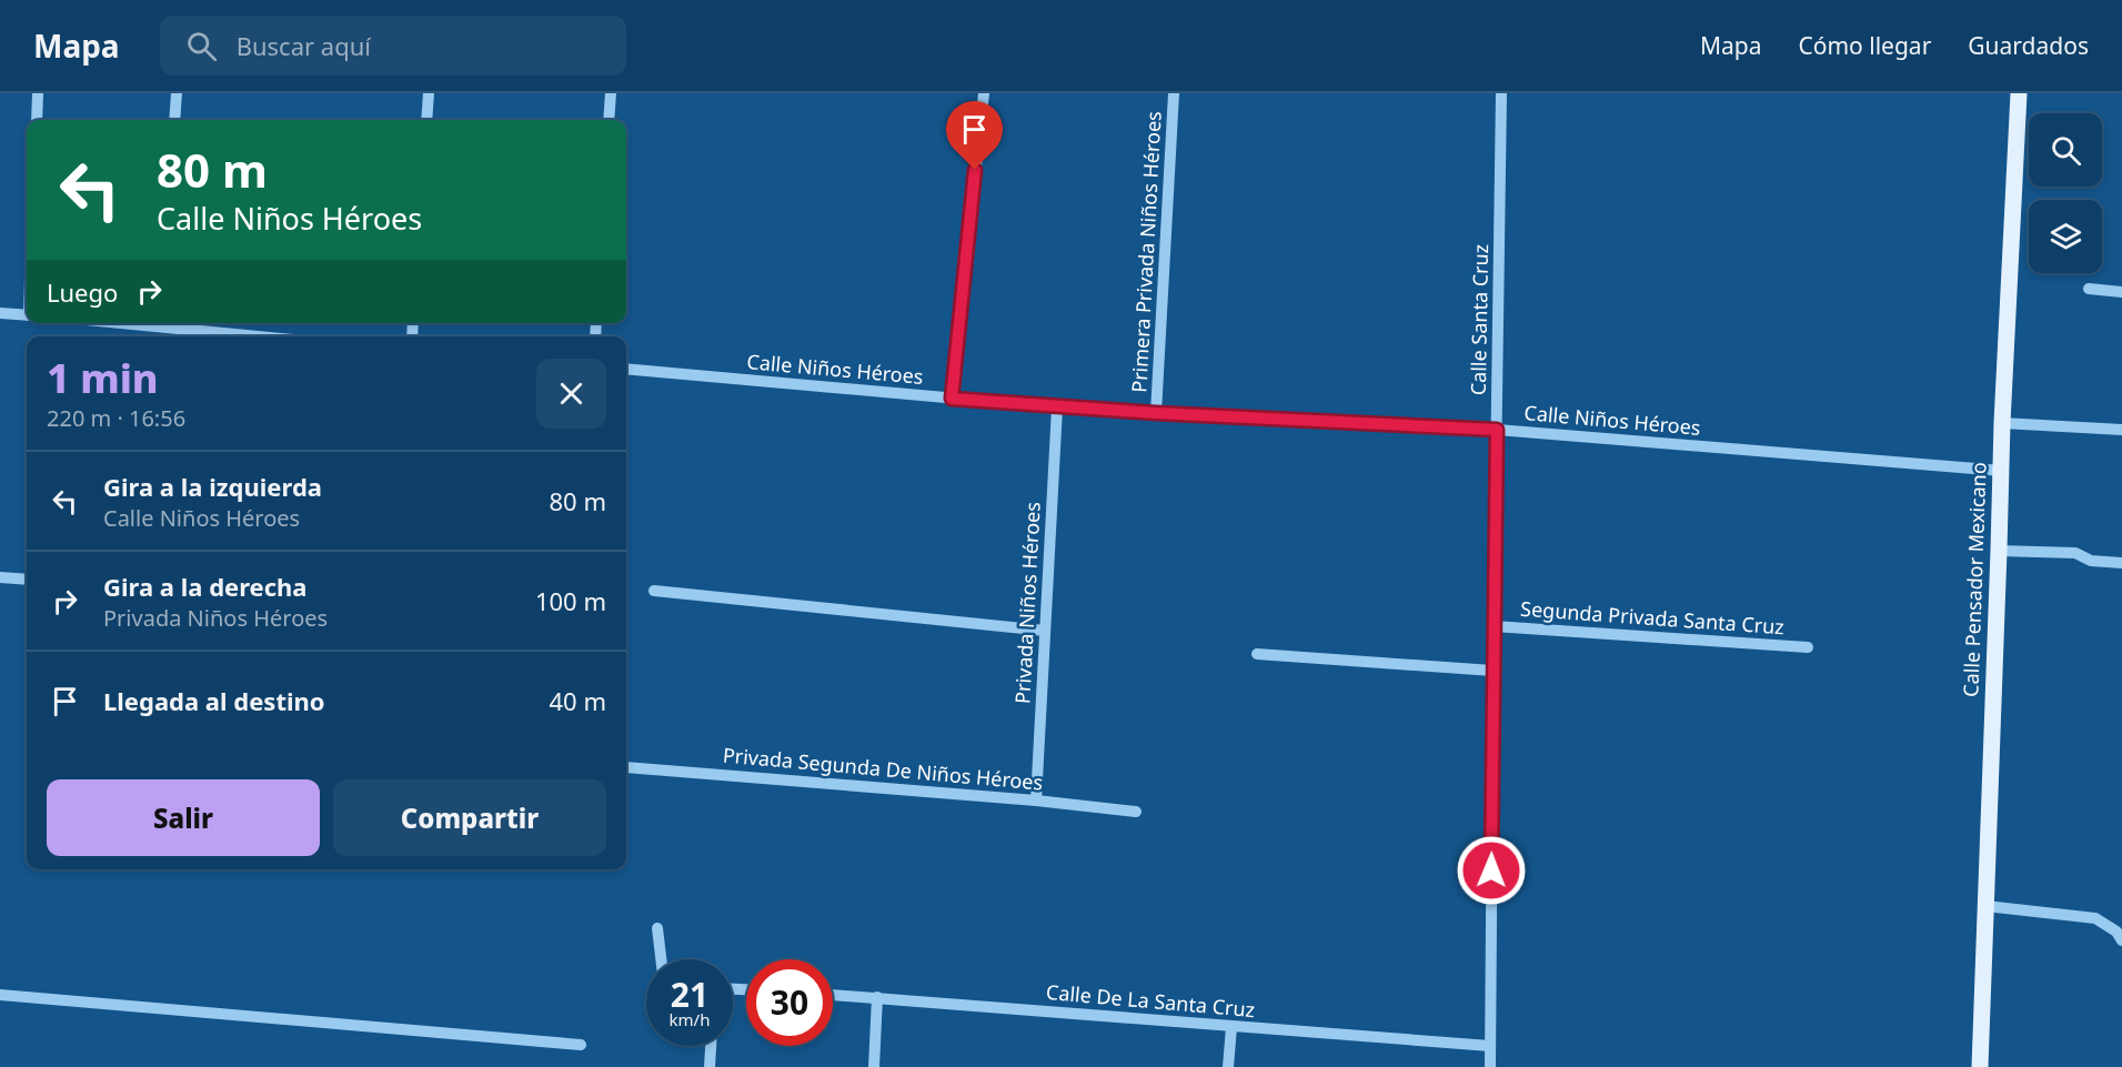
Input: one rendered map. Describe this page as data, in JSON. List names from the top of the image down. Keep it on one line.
{"streets":{"main road":["Calle Pensador Mexicano"],"street":["Primera Privada Niños Héroes","Calle Santa Cruz","Calle Niños Héroes","Privada Niños Héroes","Segunda Privada Santa Cruz","Privada Segunda De Niños Héroes","Calle De La Santa Cruz"]},"crossings":[["Primera Privada Niños Héroes","Calle Niños Héroes"],["Calle Santa Cruz","Calle Niños Héroes"],["Calle Santa Cruz","Segunda Privada Santa Cruz"],["Calle Santa Cruz","Calle De La Santa Cruz"],["Calle Niños Héroes","Calle Pensador Mexicano"],["Calle Niños Héroes","Privada Niños Héroes"],["Privada Niños Héroes","Privada Segunda De Niños Héroes"]],"page":{"header":"Mapa","search":"Buscar aquí","nav":["Mapa","Cómo llegar","Guardados"],"turn":["80 m","Calle Niños Héroes"],"then":"Luego","heading":["1 min","220 m · 16:56"],"list":[{"name":"Gira a la izquierda","note":"Calle Niños Héroes","value":"80 m"},{"name":"Gira a la derecha","note":"Privada Niños Héroes","value":"100 m"},{"name":"Llegada al destino","value":"40 m"}],"buttons":["Salir","Compartir"],"speed":"21 km/h","limit":"30"}}
